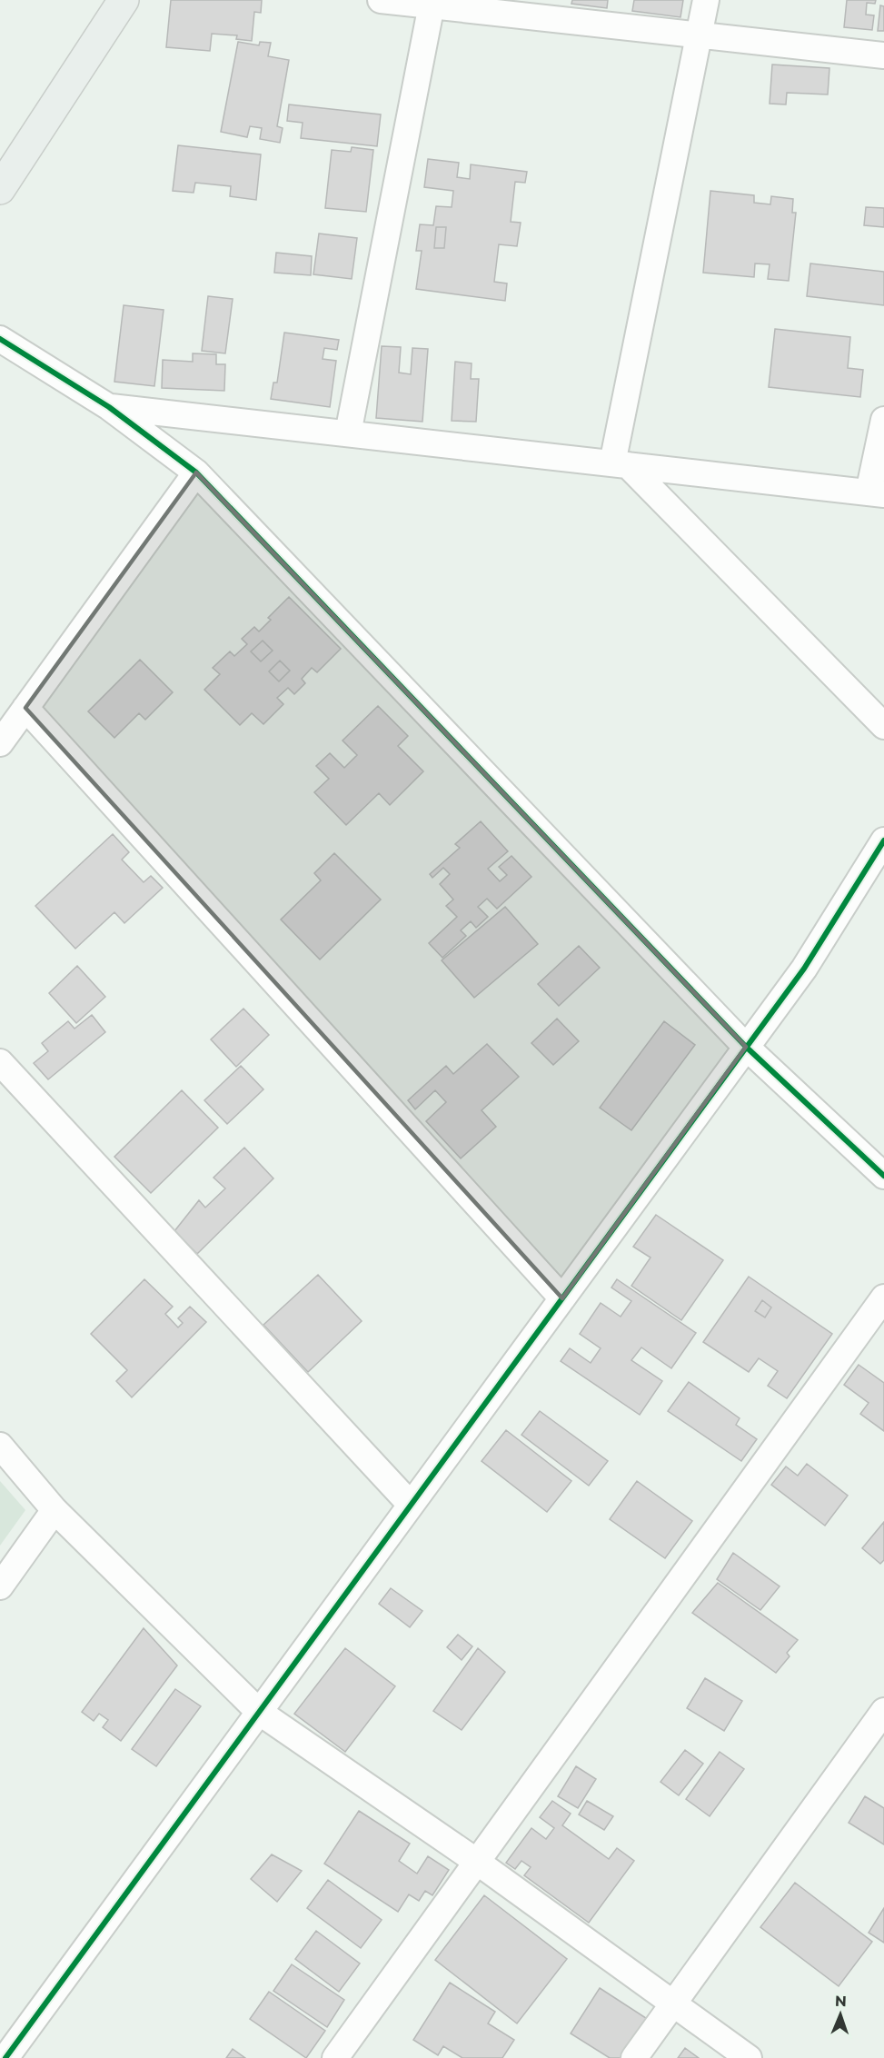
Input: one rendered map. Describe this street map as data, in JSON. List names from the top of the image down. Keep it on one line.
{"north":"top"}
